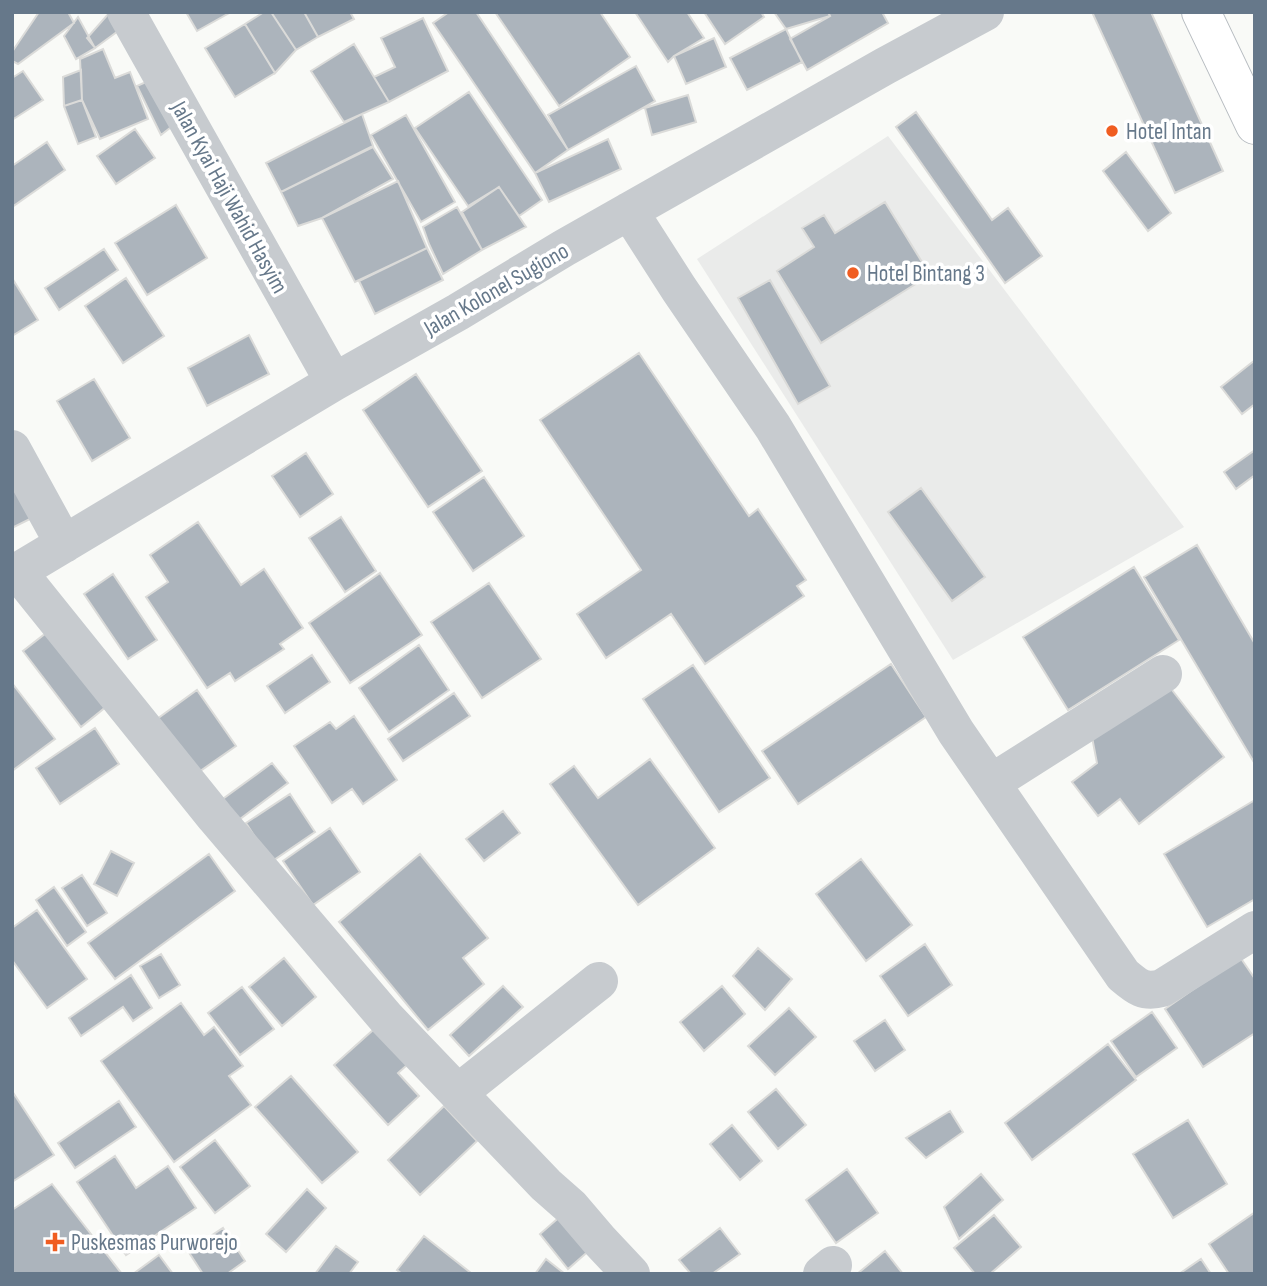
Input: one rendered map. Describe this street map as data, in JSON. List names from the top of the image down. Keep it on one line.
{"streets":{"street":["Jalan Kyai Haji Wahid Hasyim","Jalan Kolonel Sugiono"]},"crossings":[["Jalan Kyai Haji Wahid Hasyim","Jalan Kolonel Sugiono"]],"places":{"other":["Hotel Intan","Hotel Bintang 3"],"health":["Puskesmas Purworejo"]}}
